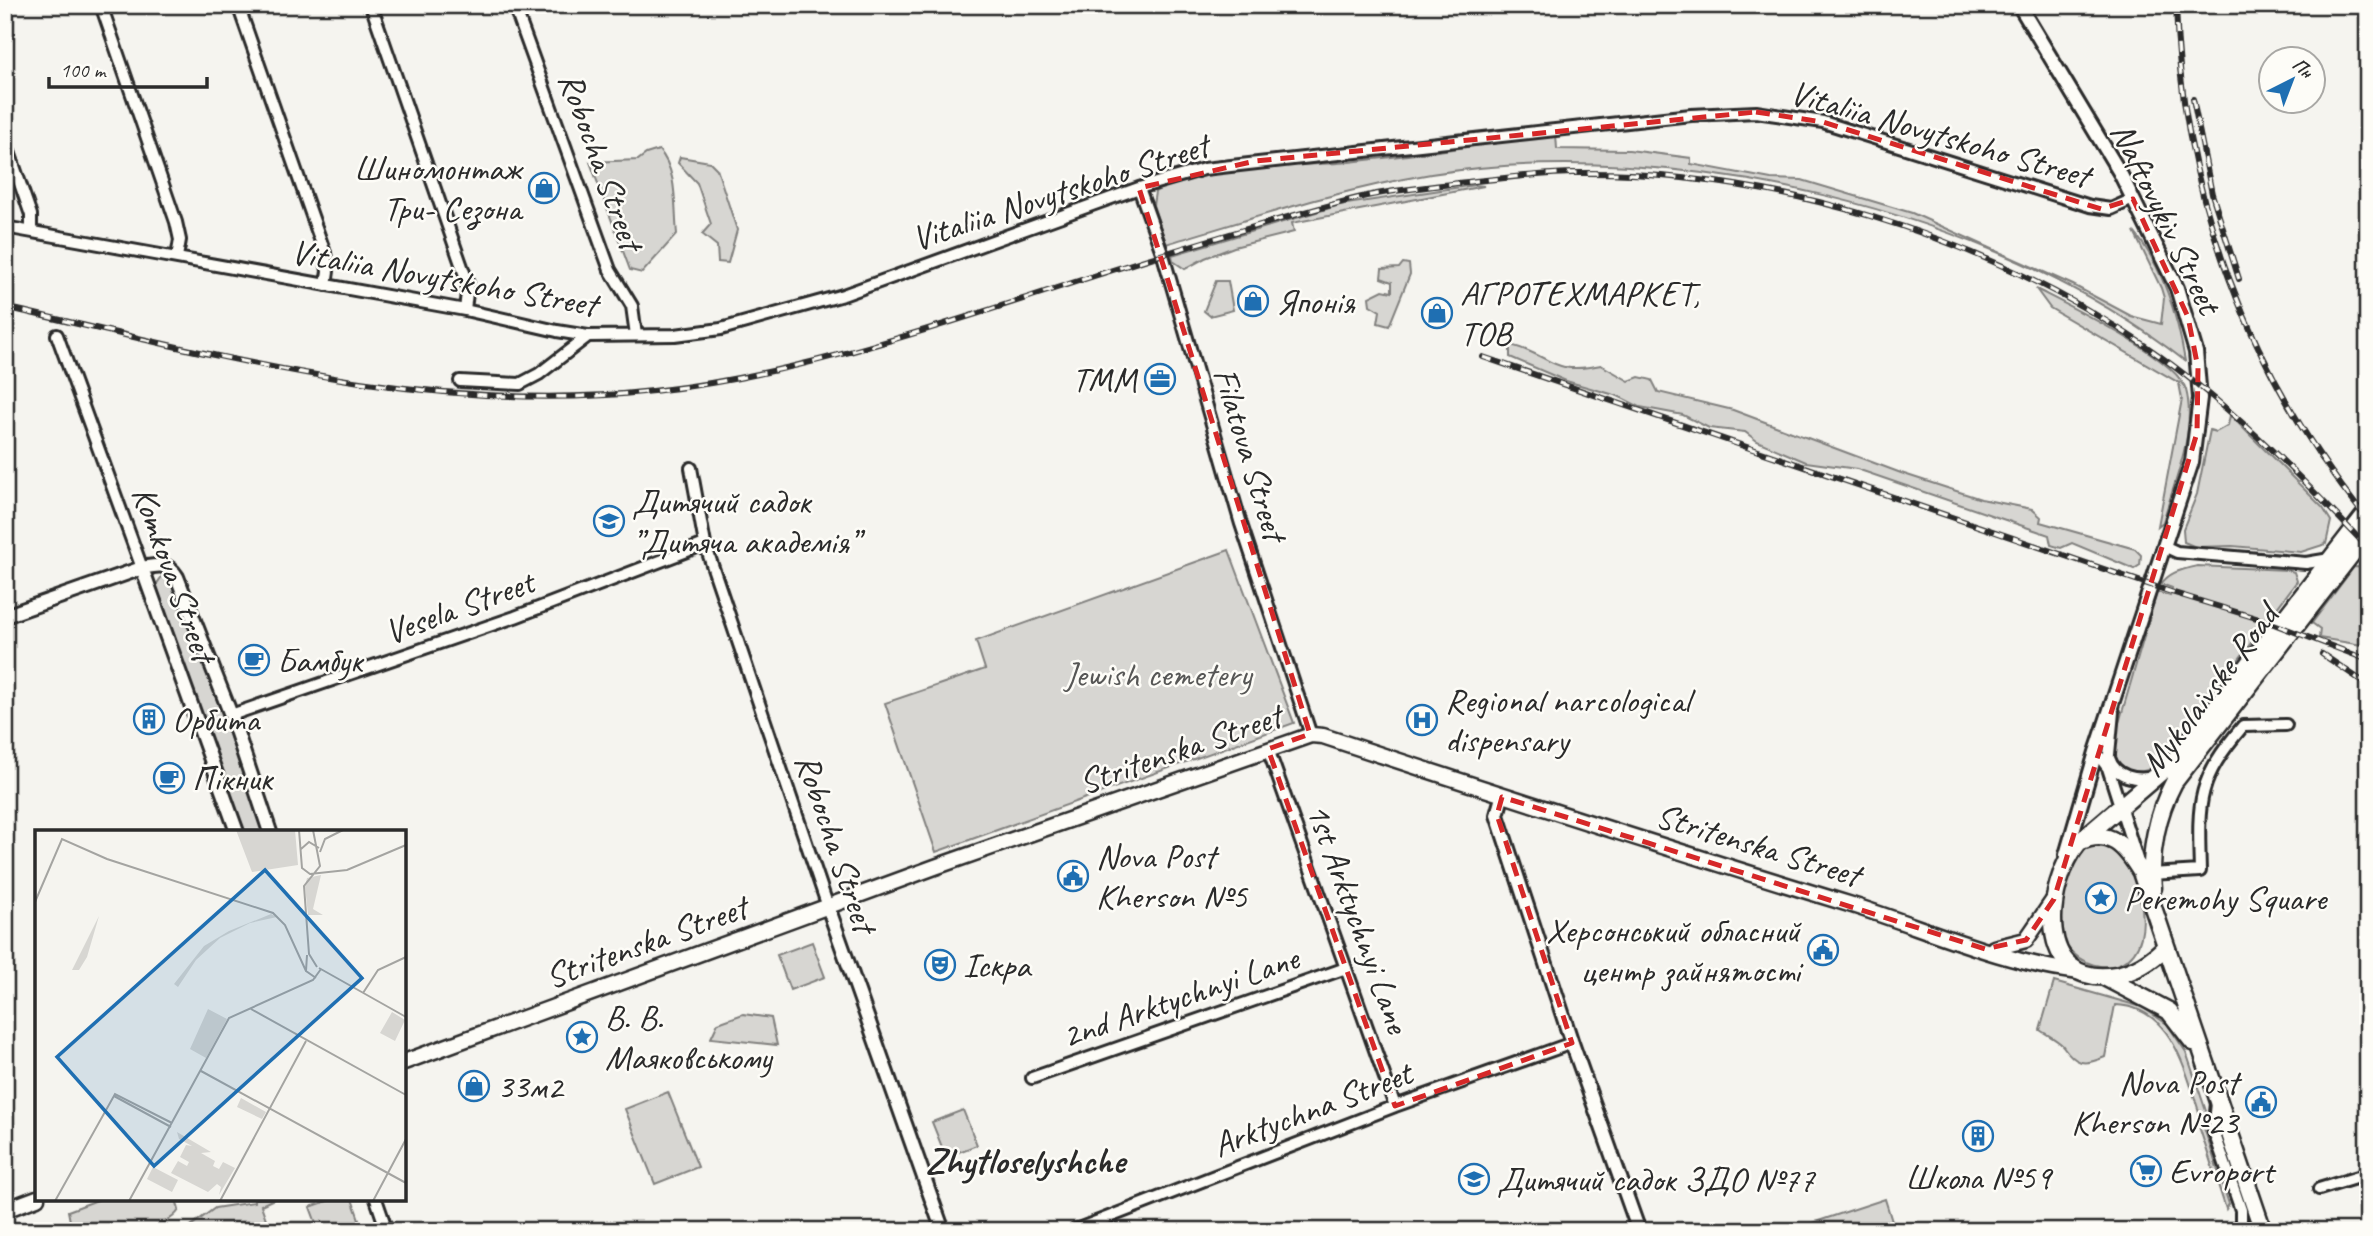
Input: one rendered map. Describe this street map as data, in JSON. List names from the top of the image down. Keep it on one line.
{"streets":{"main road":["Mykolaivske Road","Stritenska Street"],"street":["Vitaliia Novytskoho Street","Robocha Street","Naftovykiv Street","Filatova Street","Komkova Street","Vesela Street","1st Arktychnyi Lane","2nd Arktychnyi Lane","Arktychna Street"]},"crossings":[["Vitaliia Novytskoho Street","Robocha Street"],["Vitaliia Novytskoho Street","Naftovykiv Street"],["Vitaliia Novytskoho Street","Filatova Street"],["Robocha Street","Vesela Street"],["Robocha Street","Stritenska Street"],["Naftovykiv Street","Mykolaivske Road"],["Naftovykiv Street","Stritenska Street"],["Filatova Street","Stritenska Street"],["Komkova Street","Vesela Street"],["Mykolaivske Road","Stritenska Street"],["Stritenska Street","1st Arktychnyi Lane"],["1st Arktychnyi Lane","2nd Arktychnyi Lane"],["1st Arktychnyi Lane","Arktychna Street"]],"districts":["Zhytloselyshche"],"parks":["Jewish cemetery"],"places":{"shop":["Шиномонтаж Три- Сезона","Японія","АГРОТЕХМАРКЕТ, ТОВ","33м2"],"office":["TMM"],"school or university":["Дитячий садок ”Дитяча академія”","Дитячий садок ЗДО №77"],"cafe":["Бамбук","Пікник"],"building":["Орбита","Школа №59"],"hospital":["Regional narcological dispensary"],"public building":["Nova Post Kherson №5","Херсонський обласний центр зайнятості","Nova Post Kherson №23"],"place":["Peremohy Square","В. В. Маяковському"],"theatre":["Іскра"],"supermarket":["Evroport"]},"scale_bar":"100 m","north":"top right"}
